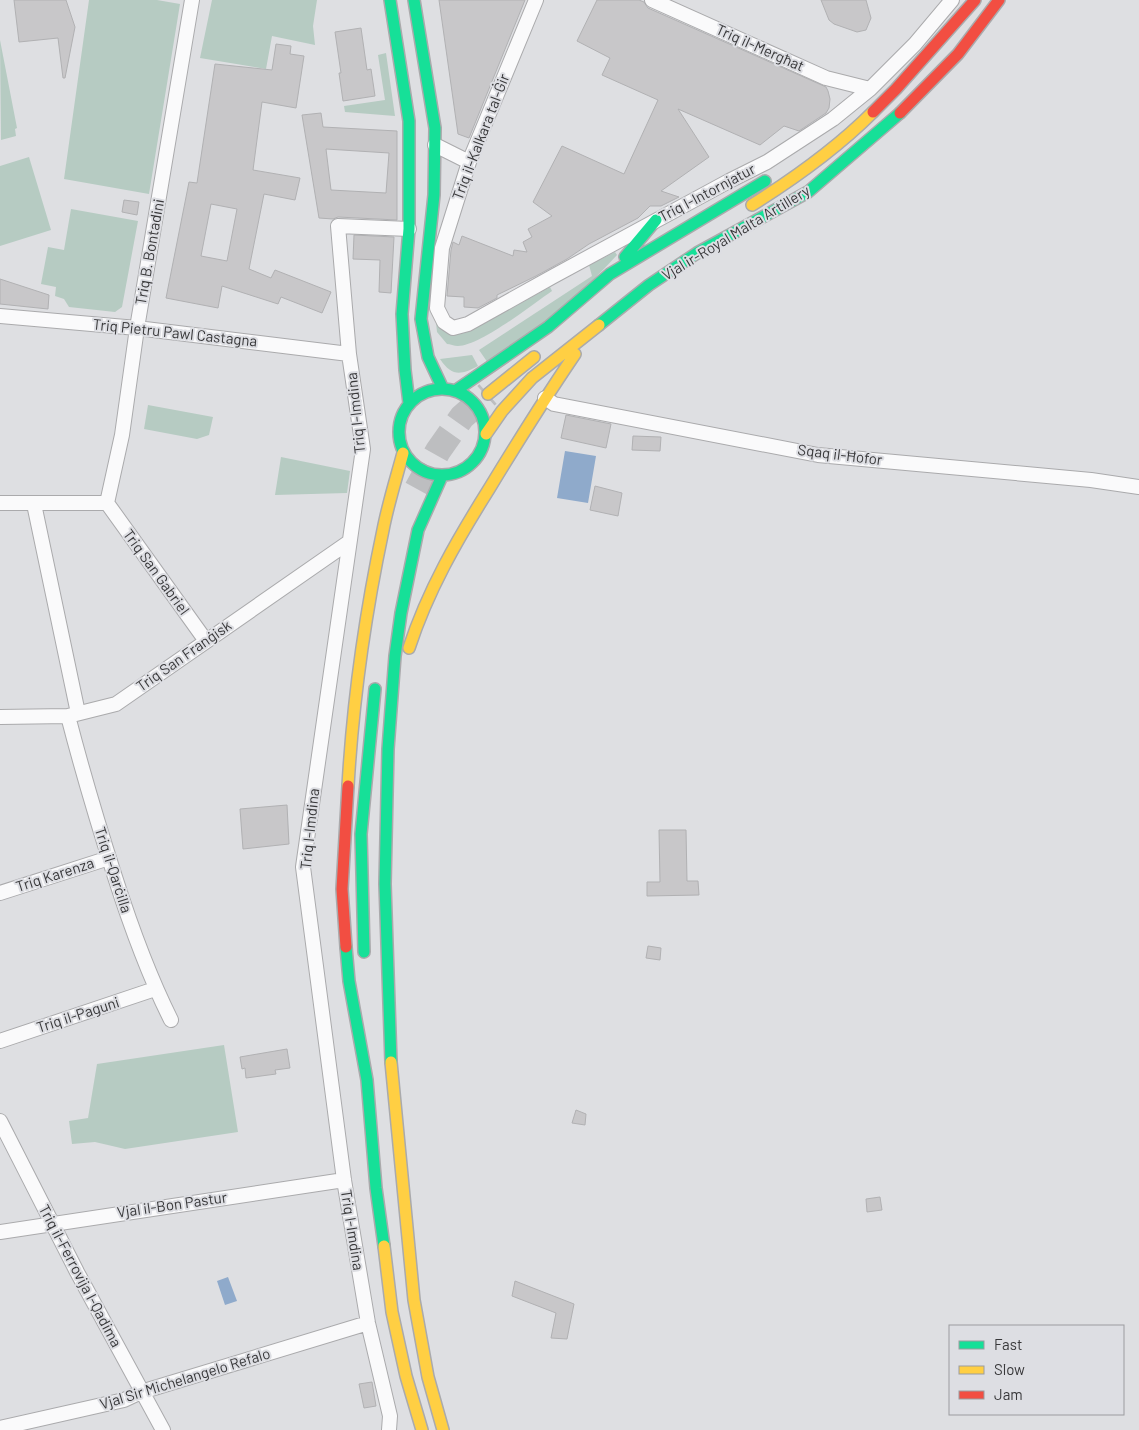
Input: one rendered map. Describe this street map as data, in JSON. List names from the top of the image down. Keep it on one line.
{"streets":{"main road":["Vjal ir-Royal Malta Artillery","Triq l-Imdina"],"street":["Triq il-Mergħat","Triq il-Kalkara tal-Ġir","Triq l-Intornjatur","Triq B. Bontadini","Triq Pietru Pawl Castagna","Sqaq il-Ħofor","Triq San Gabriel","Triq San Franġisk","Triq il-Qarċilla","Triq Karenza","Triq il-Paguni","Vjal il-Bon Pastur","Triq il-Ferrovija l-Qadima","Vjal Sir Michelangelo Refalo"]},"crossings":[["Triq il-Mergħat","Triq l-Intornjatur"],["Triq il-Kalkara tal-Ġir","Triq l-Intornjatur"],["Vjal ir-Royal Malta Artillery","Triq l-Imdina"],["Triq B. Bontadini","Triq Pietru Pawl Castagna"],["Triq B. Bontadini","Triq San Gabriel"],["Triq Pietru Pawl Castagna","Triq l-Imdina"],["Triq l-Imdina","Triq San Franġisk"],["Triq l-Imdina","Vjal il-Bon Pastur"],["Triq l-Imdina","Vjal Sir Michelangelo Refalo"],["Triq San Gabriel","Triq San Franġisk"],["Triq San Franġisk","Triq il-Qarċilla"],["Triq il-Qarċilla","Triq Karenza"],["Triq il-Qarċilla","Triq il-Paguni"],["Vjal il-Bon Pastur","Triq il-Ferrovija l-Qadima"],["Triq il-Ferrovija l-Qadima","Vjal Sir Michelangelo Refalo"]],"legend":["Fast","Slow","Jam"]}
